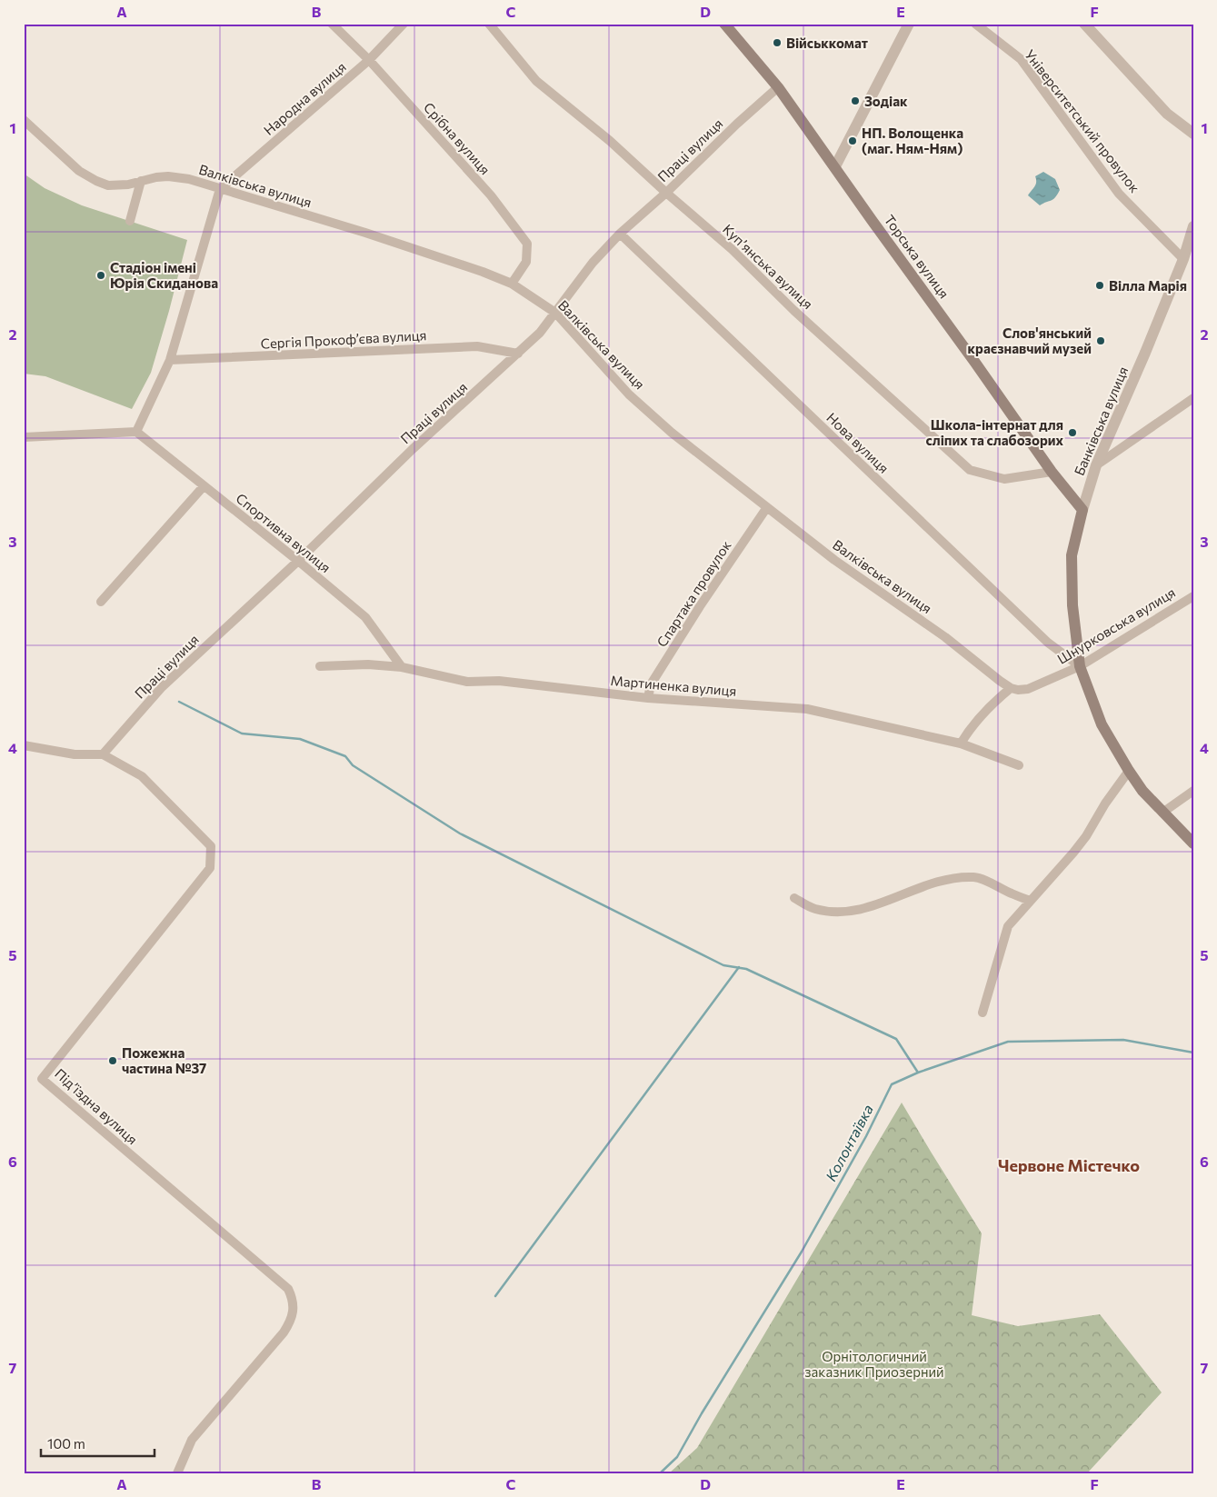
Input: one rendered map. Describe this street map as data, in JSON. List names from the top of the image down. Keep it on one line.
{"streets":{"main road":["Торська вулиця","Банківська вулиця"],"street":["Народна вулиця","Університетський провулок","Срібна вулиця","Праці вулиця","Валківська вулиця","Куп’янська вулиця","Сергія Прокоф’єва вулиця","Нова вулиця","Спортивна вулиця","Спартака провулок","Шнурковська вулиця","Мартиненка вулиця","Під’їздна вулиця"]},"crossings":[["Народна вулиця","Срібна вулиця"],["Народна вулиця","Валківська вулиця"],["Університетський провулок","Банківська вулиця"],["Срібна вулиця","Валківська вулиця"],["Праці вулиця","Валківська вулиця"],["Праці вулиця","Торська вулиця"],["Праці вулиця","Куп’янська вулиця"],["Праці вулиця","Сергія Прокоф’єва вулиця"],["Праці вулиця","Нова вулиця"],["Праці вулиця","Спортивна вулиця"],["Праці вулиця","Під’їздна вулиця"],["Валківська вулиця","Спартака провулок"],["Валківська вулиця","Шнурковська вулиця"],["Торська вулиця","Куп’янська вулиця"],["Торська вулиця","Банківська вулиця"],["Банківська вулиця","Нова вулиця"],["Банківська вулиця","Шнурковська вулиця"],["Нова вулиця","Шнурковська вулиця"],["Спортивна вулиця","Мартиненка вулиця"],["Спартака провулок","Мартиненка вулиця"]],"districts":["Червоне Містечко"],"water":["Колонтаївка"],"parks":["Орнiтологичний заказник Приозерний"],"places":["Військкомат","Зодіак","НП. Волощенка (маг. Ням-Ням)","Стадiон імені Юрія Скиданова","Вілла Марія","Слов'янський краєзнавчий музей","Школа-інтернат для сліпих та слабозорих","Пожежна частина №37"],"scale_bar":"100 m","grid":{"columns":["A","B","C","D","E","F"],"rows":["1","2","3","4","5","6","7"]}}
